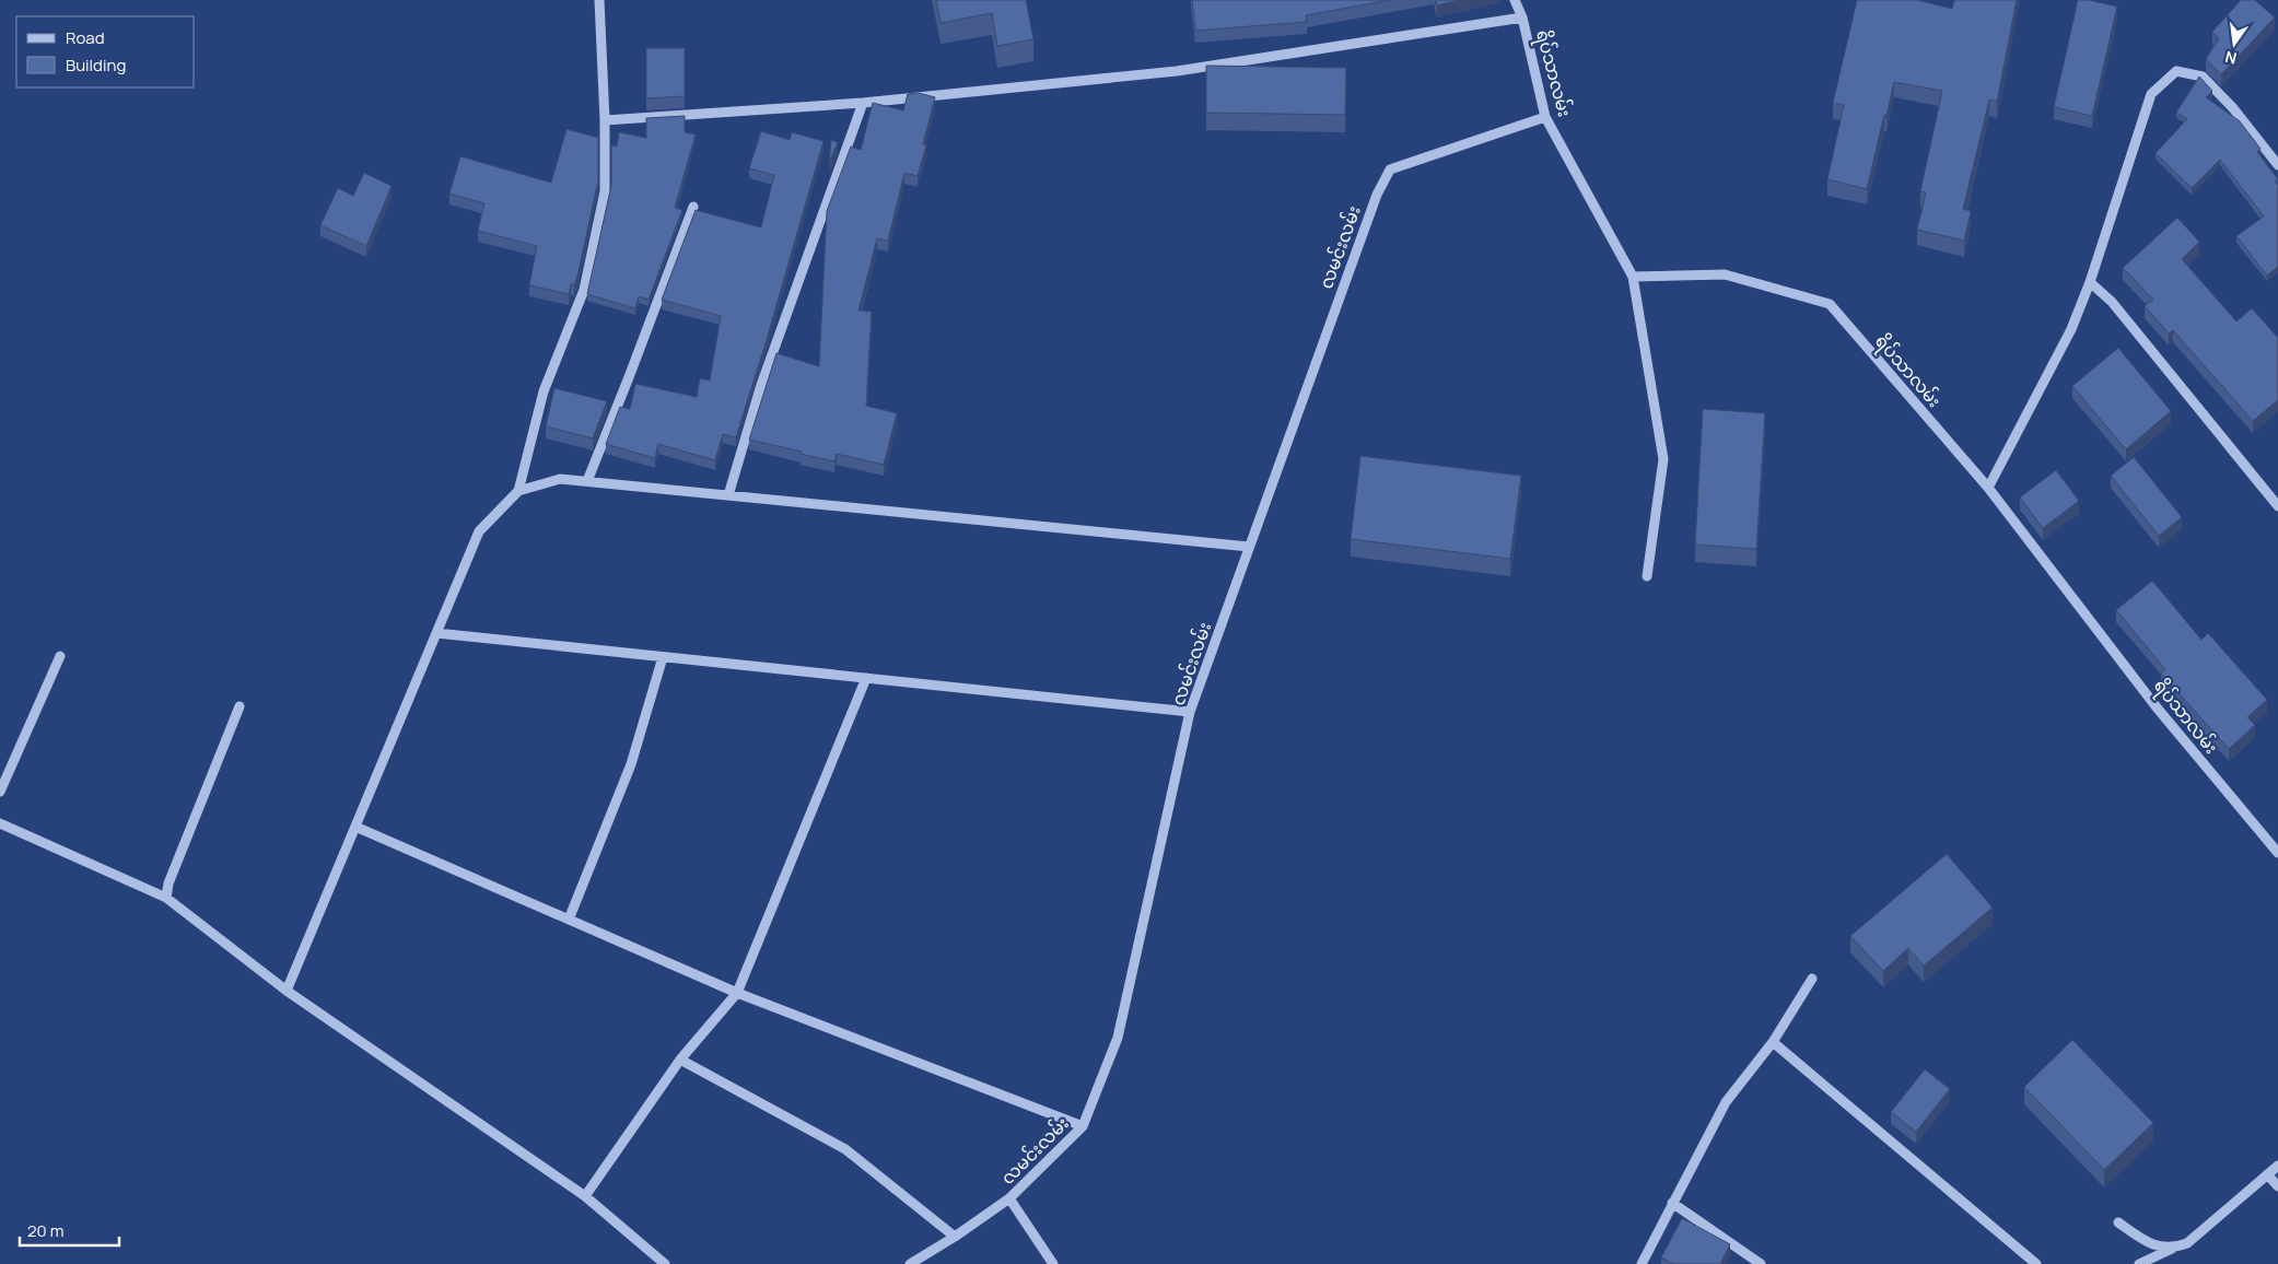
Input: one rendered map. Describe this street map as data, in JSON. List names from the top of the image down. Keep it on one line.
{"streets":{"street":["ရိပ်သာလမ်း","လမင်းလမ်း"]},"crossings":[["ရိပ်သာလမ်း","လမင်းလမ်း"]],"legend":["Road","Building"],"scale_bar":"20 m","north":"bottom"}
